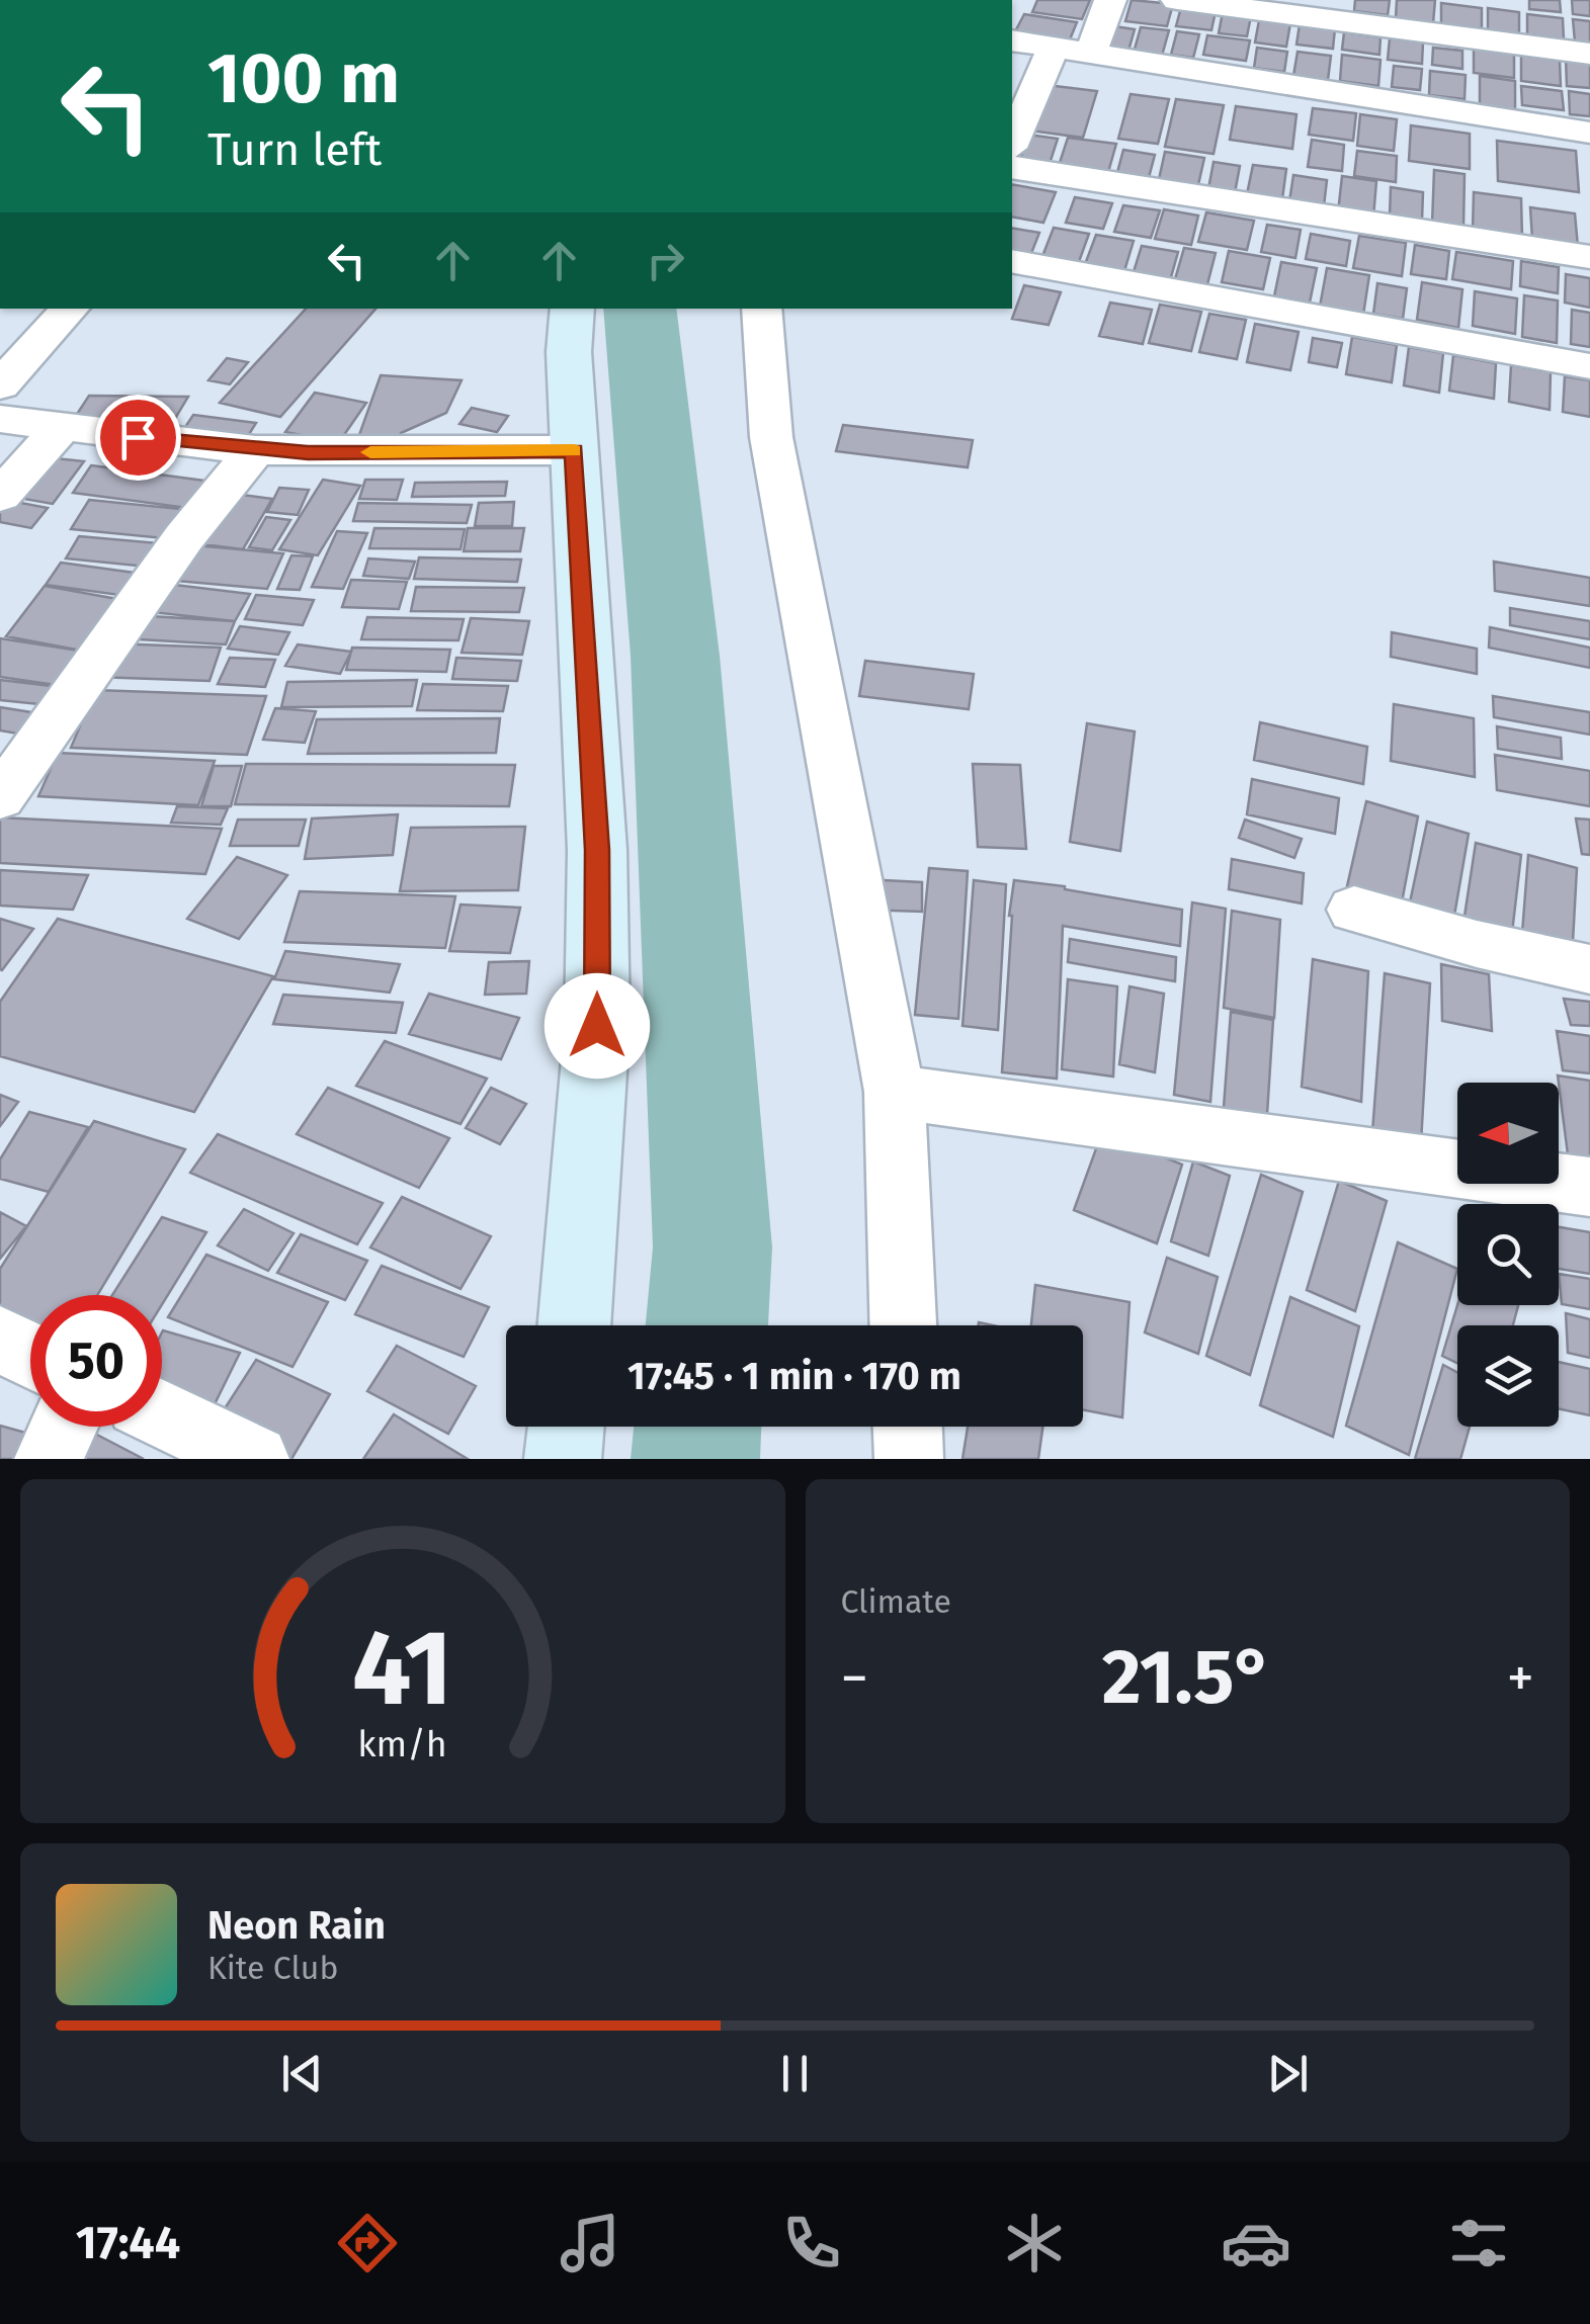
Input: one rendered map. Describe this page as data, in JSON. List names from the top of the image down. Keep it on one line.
{"north":"left","page":{"turn":["100 m","Turn left"],"limit":"50","trip":"17:45 · 1 min · 170 m","tile":"Climate","heat":["−","21.5°","+"],"song":["Neon Rain","Kite Club"],"tabs":"17:44","gauge":["41","km/h"]}}
